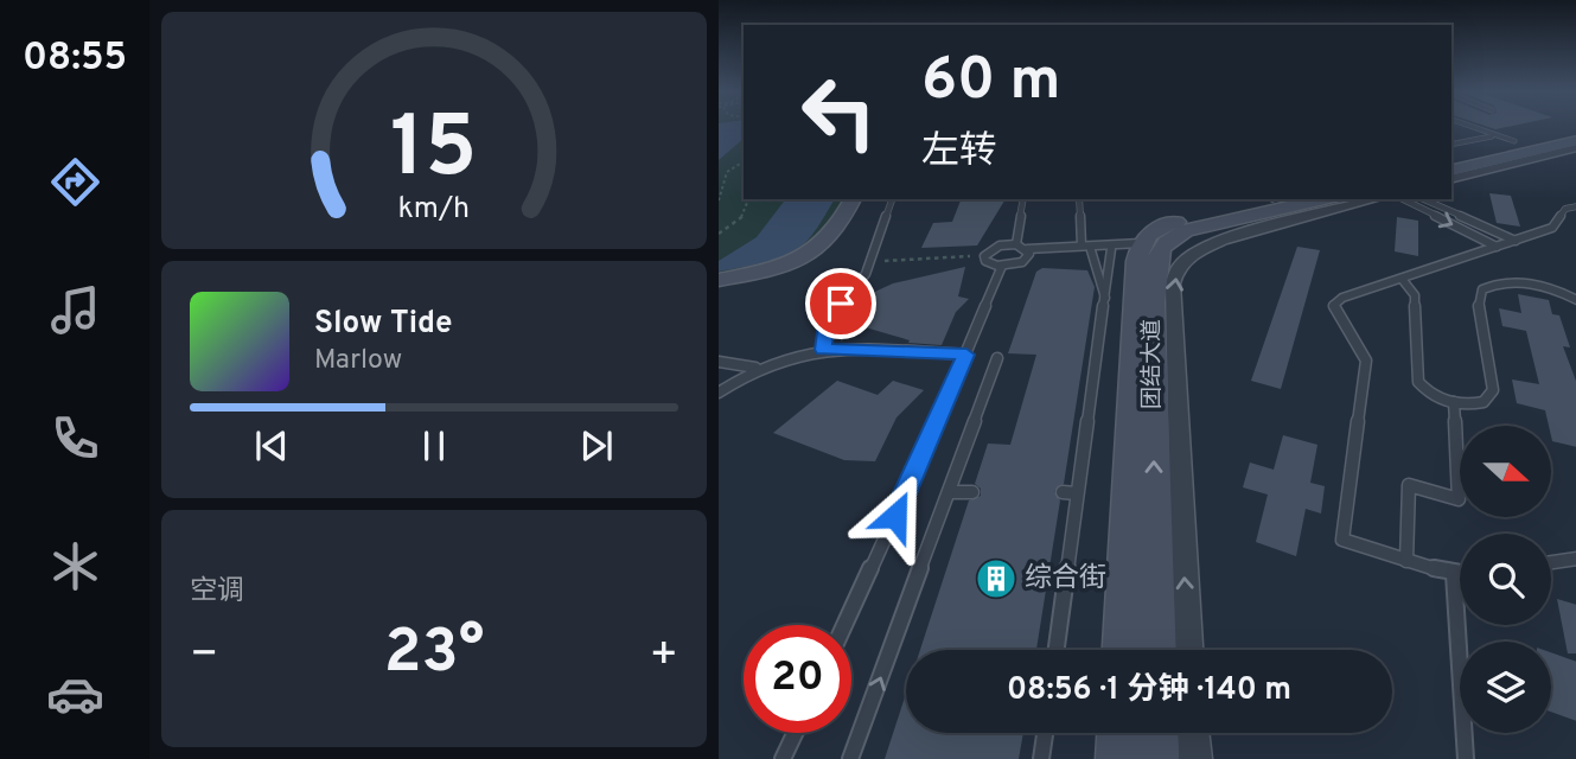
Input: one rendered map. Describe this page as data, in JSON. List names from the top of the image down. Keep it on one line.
{"streets":{"main road":["团结大道"]},"places":{"building":["综合街"]},"north":"right","page":{"tabs":"08:55","turn":["60 m","左转"],"song":["Slow Tide","Marlow"],"tile":"空调","heat":["−","23°","+"],"limit":"20","trip":"08:56 · 1 分钟 · 140 m","gauge":["15","km/h"]}}
